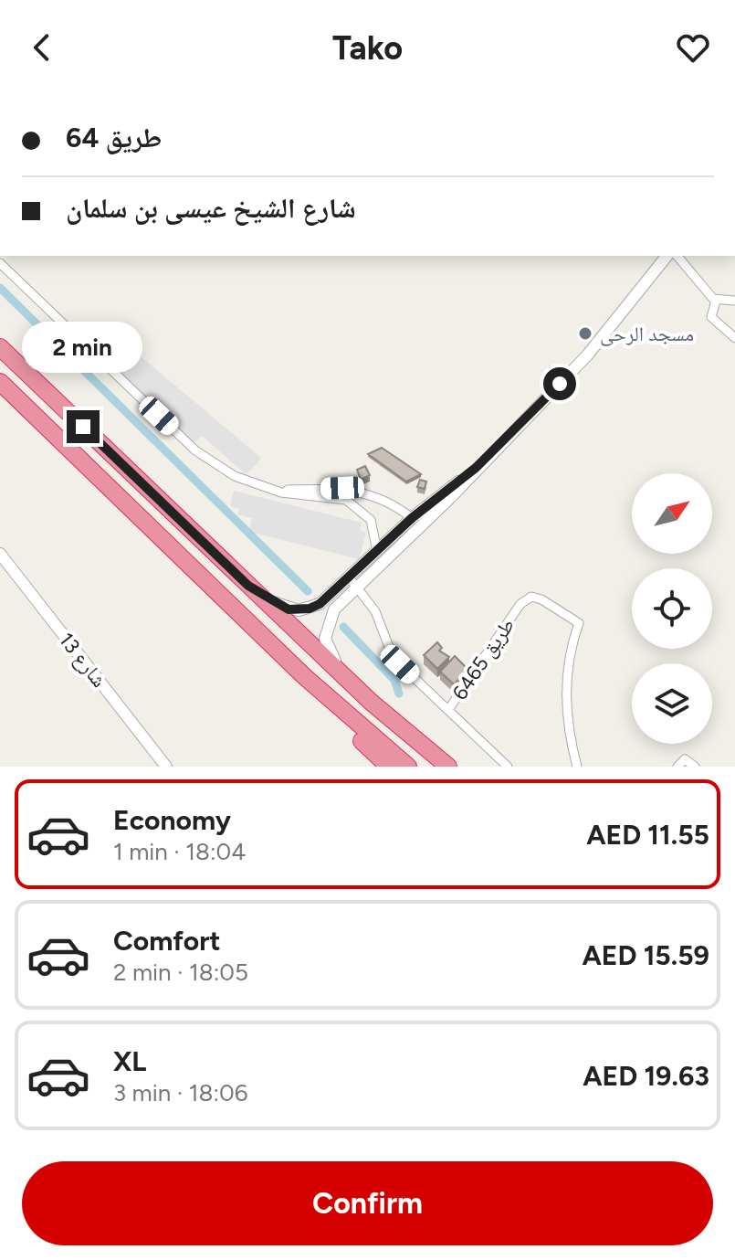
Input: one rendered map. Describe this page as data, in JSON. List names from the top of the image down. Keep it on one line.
{"streets":{"street":["طريق 6465","شارع 13"]},"places":["مسجد الرحى"],"north":"top right","page":{"header":"Tako","banner":["طريق 64","شارع الشيخ عيسى بن سلمان"],"bubble":"2 min","list":[{"name":"Economy","note":"1 min · 18:04","value":"AED 11.55"},{"name":"Comfort","note":"2 min · 18:05","value":"AED 15.59"},{"name":"XL","note":"3 min · 18:06","value":"AED 19.63"}],"buttons":"Confirm"}}
